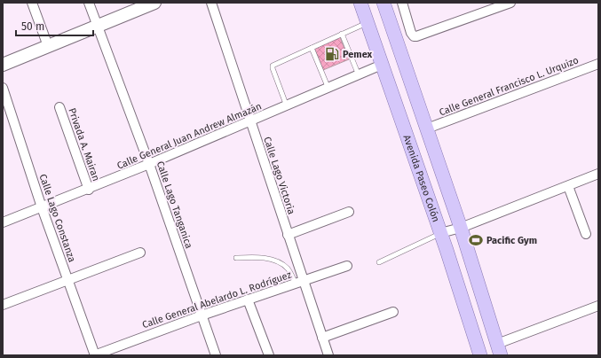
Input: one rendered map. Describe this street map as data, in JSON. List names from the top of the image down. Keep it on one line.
{"streets":{"main road":["Avenida Paseo Colón"],"street":["Calle General Francisco L. Urquizo","Calle General Juan Andrew Almazán","Privada A. Mairan","Calle Lago Victoria","Calle Lago Tanganica","Calle Lago Constanza","Calle General Abelardo L. Rodríguez"]},"crossings":[["Calle General Juan Andrew Almazán","Privada A. Mairan"],["Calle General Juan Andrew Almazán","Calle Lago Victoria"],["Calle General Juan Andrew Almazán","Avenida Paseo Colón"],["Calle General Juan Andrew Almazán","Calle Lago Tanganica"],["Calle General Juan Andrew Almazán","Calle Lago Constanza"],["Calle Lago Victoria","Calle General Abelardo L. Rodríguez"],["Calle Lago Tanganica","Calle General Abelardo L. Rodríguez"],["Calle Lago Constanza","Calle General Abelardo L. Rodríguez"]],"places":{"fuel station":["Pemex"],"sports":["Pacific Gym"]},"scale_bar":"50 m"}
